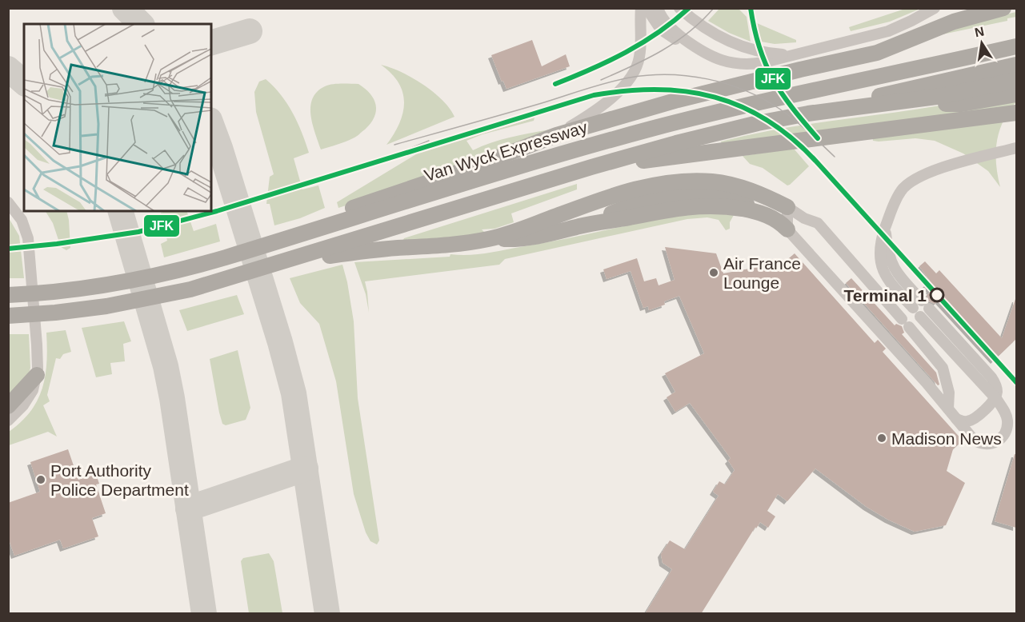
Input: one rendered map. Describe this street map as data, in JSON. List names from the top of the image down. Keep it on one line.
{"streets":{"highway":["Van Wyck Expressway"]},"places":["Air France Lounge","Terminal 1","Madison News","Port Authority Police Department"],"lines":["transit line JFK"],"north":"top"}
